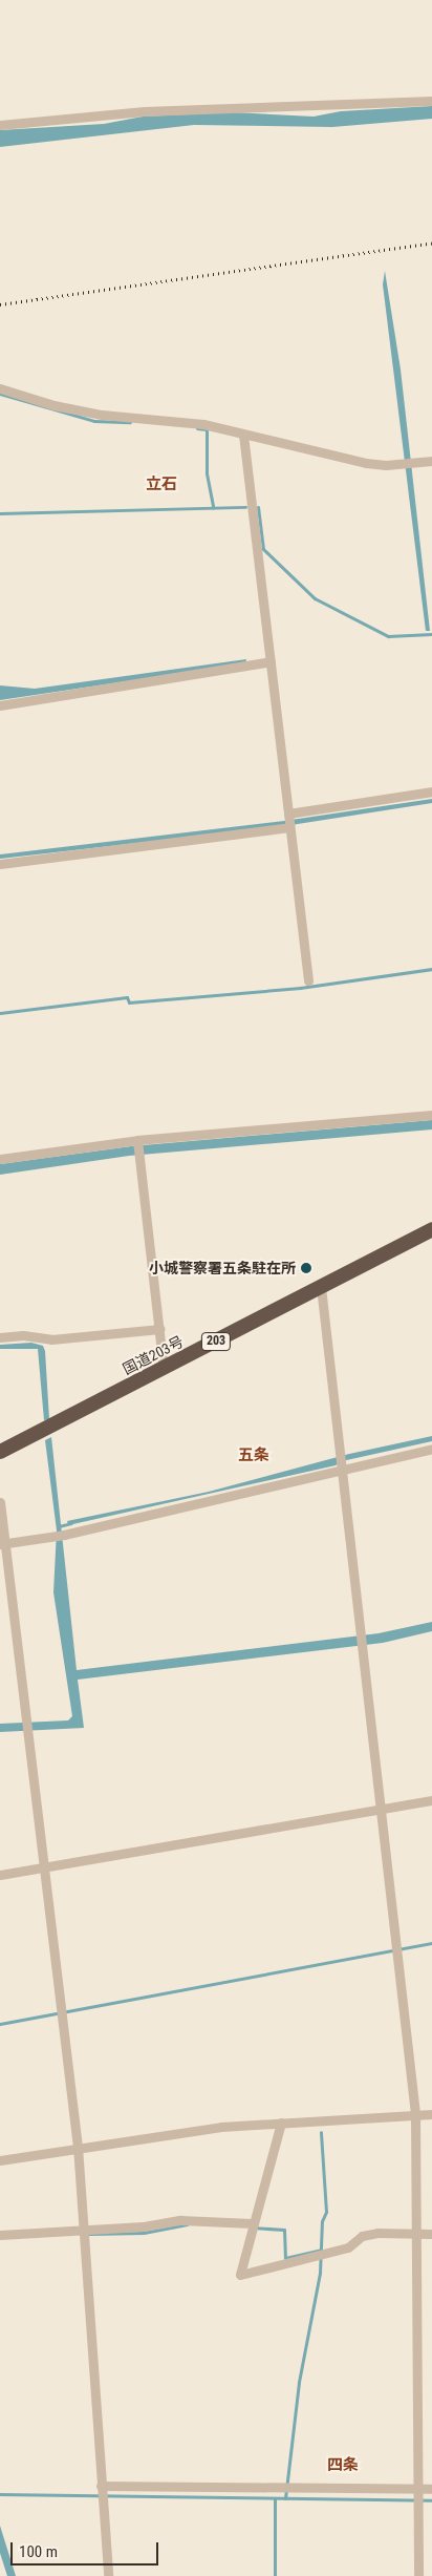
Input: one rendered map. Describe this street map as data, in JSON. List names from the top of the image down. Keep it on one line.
{"streets":{"highway":["203","国道203号"]},"districts":["立石","五条","四条"],"places":["小城警察署五条駐在所"],"scale_bar":"100 m"}
